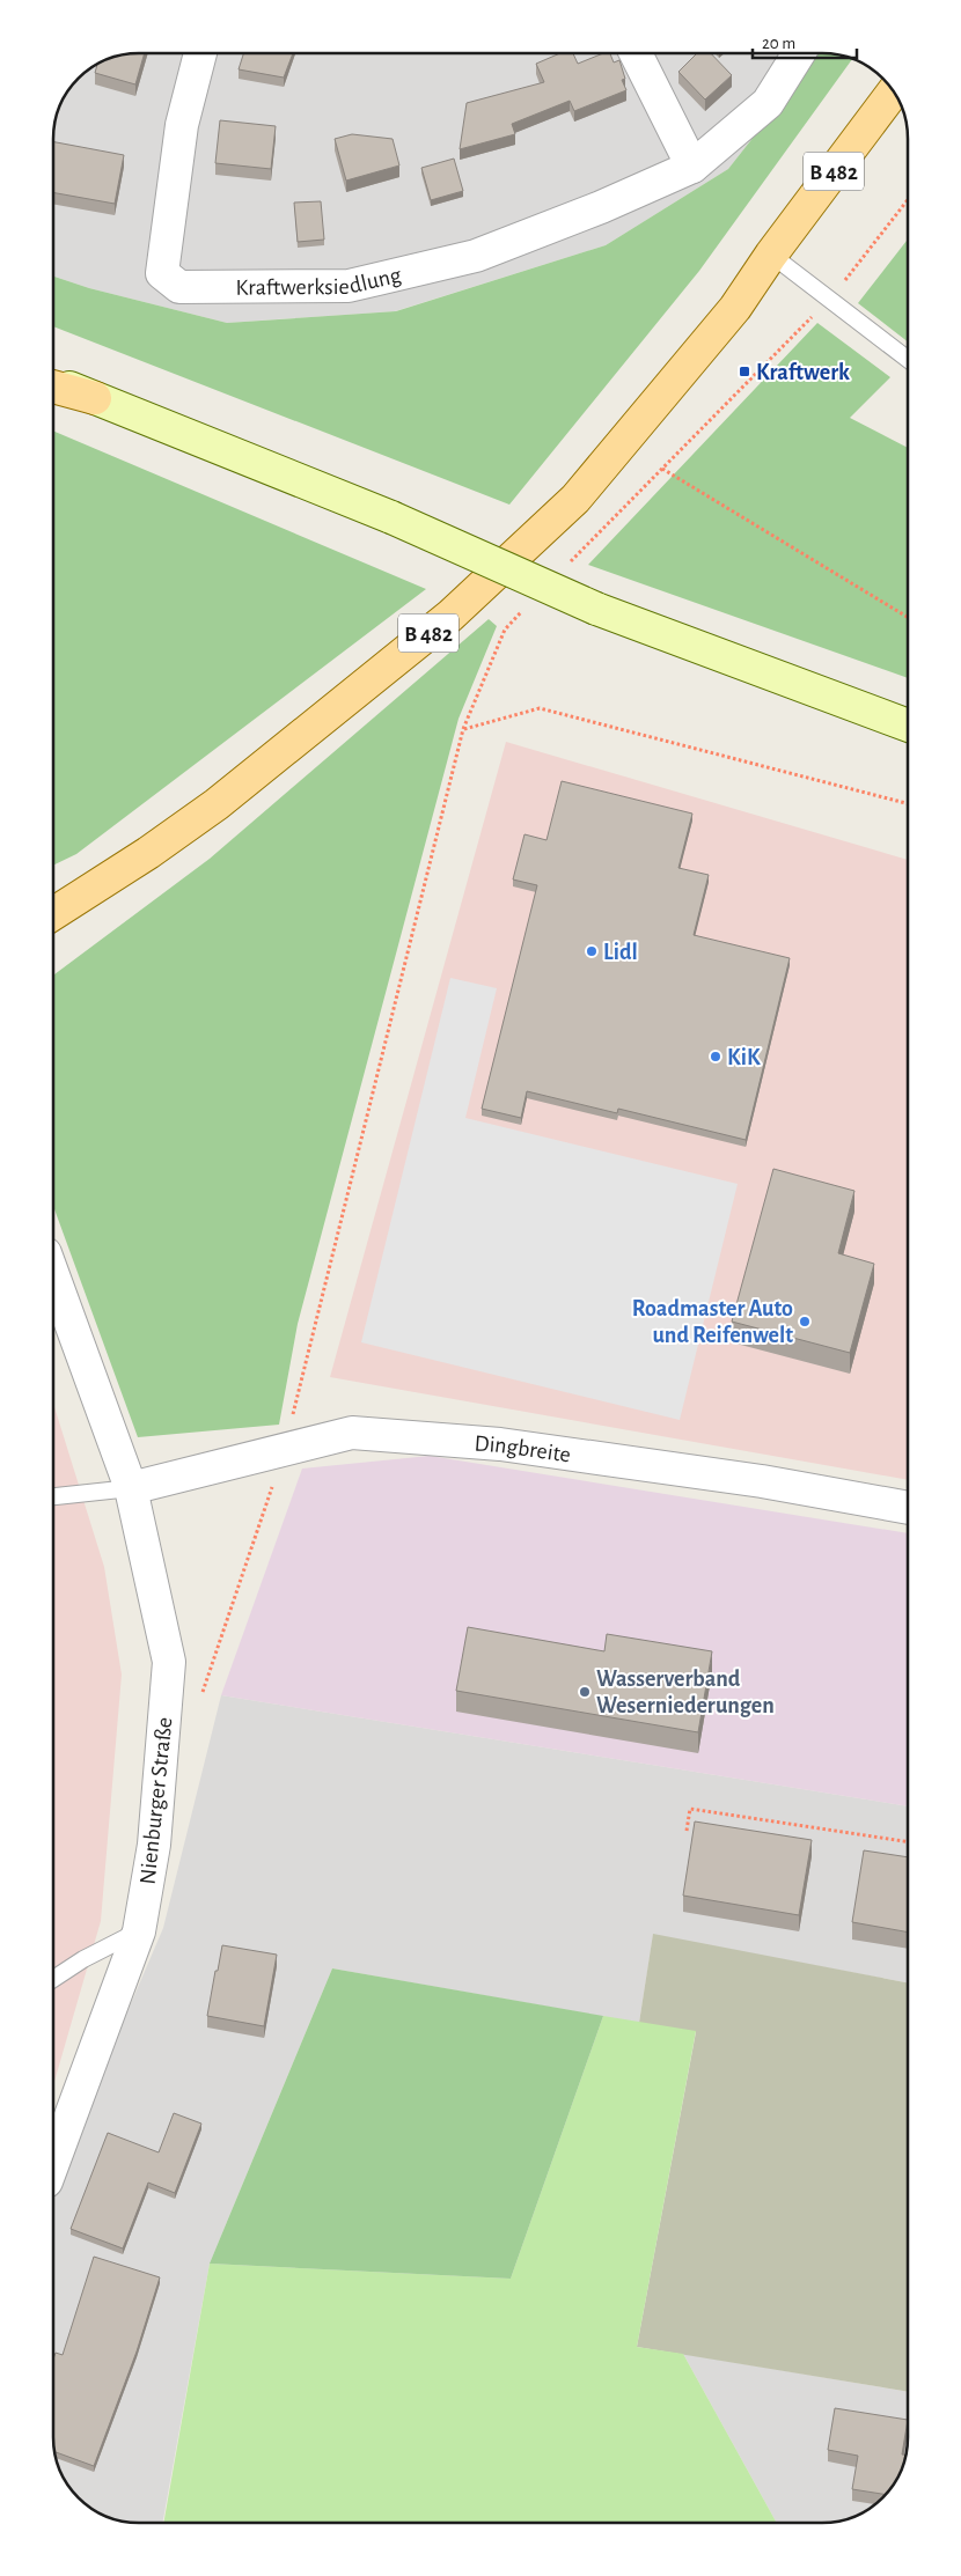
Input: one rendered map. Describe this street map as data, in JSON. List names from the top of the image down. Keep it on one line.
{"streets":{"main road":["B 482"],"street":["Kraftwerksiedlung","Dingbreite","Nienburger Straße"]},"crossings":[["Dingbreite","Nienburger Straße"]],"places":{"transit":["Kraftwerk"],"other":["Lidl","KiK","Roadmaster Auto und Reifenwelt","Wasserverband Weserniederungen"]},"scale_bar":"20 m"}
